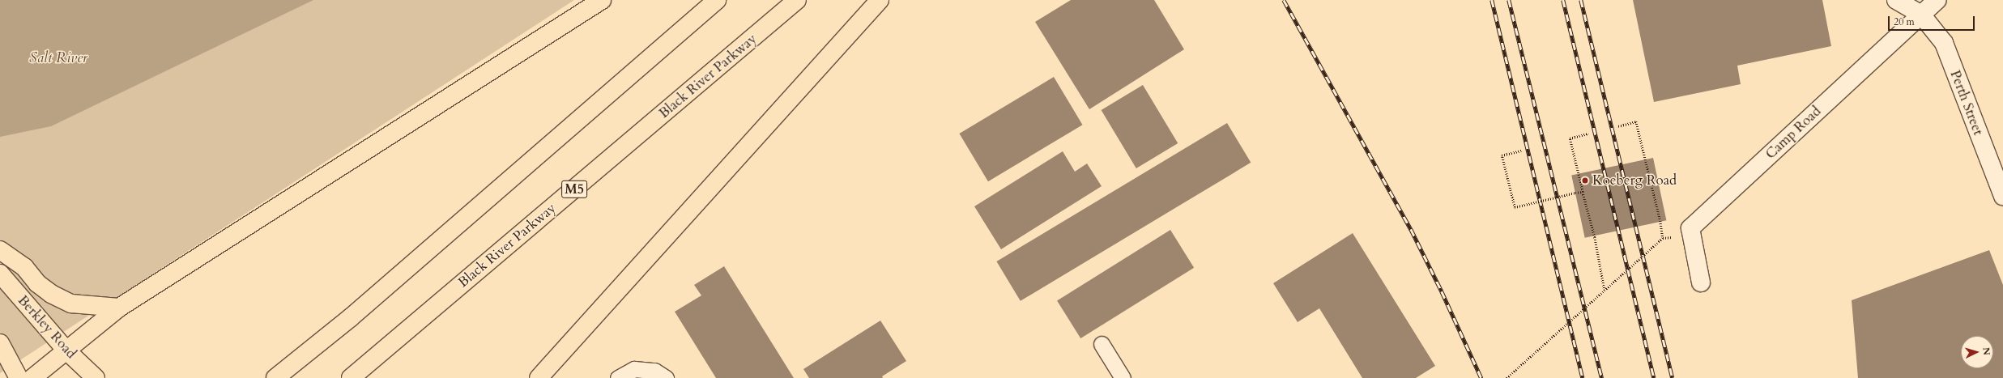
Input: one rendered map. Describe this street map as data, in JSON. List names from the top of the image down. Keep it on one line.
{"streets":{"main road":["Black River Parkway","M5","Berkley Road"],"street":["Perth Street","Camp Road"]},"crossings":[["Perth Street","Camp Road"]],"water":["Salt River"],"places":["Koeberg Road"],"scale_bar":"20 m","north":"right"}
